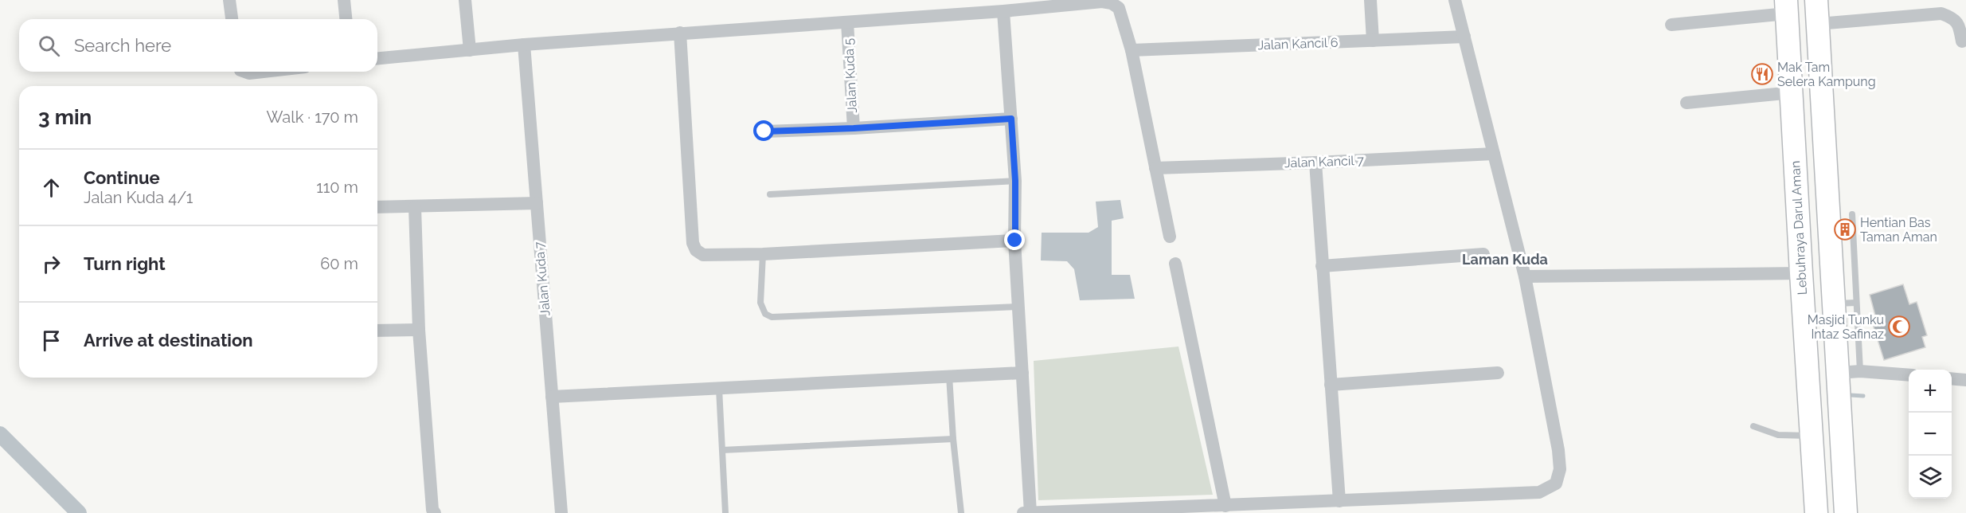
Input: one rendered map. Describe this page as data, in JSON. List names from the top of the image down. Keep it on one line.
{"streets":{"highway":["Lebuhraya Darul Aman"],"street":["Jalan Kancil 6","Jalan Kuda 5","Jalan Kancil 7","Jalan Kuda 7"]},"districts":["Laman Kuda"],"places":{"restaurant":["Mak Tam Selera Kampung"],"building":["Hentian Bas Taman Aman"],"mosque":["Masjid Tunku Intaz Safinaz"]},"page":{"search":"Search here","heading":["3 min","Walk · 170 m"],"list":[["Continue","Jalan Kuda 4/1","110 m"],["Turn right","60 m"],"Arrive at destination"],"map_buttons":["+","−"]}}
